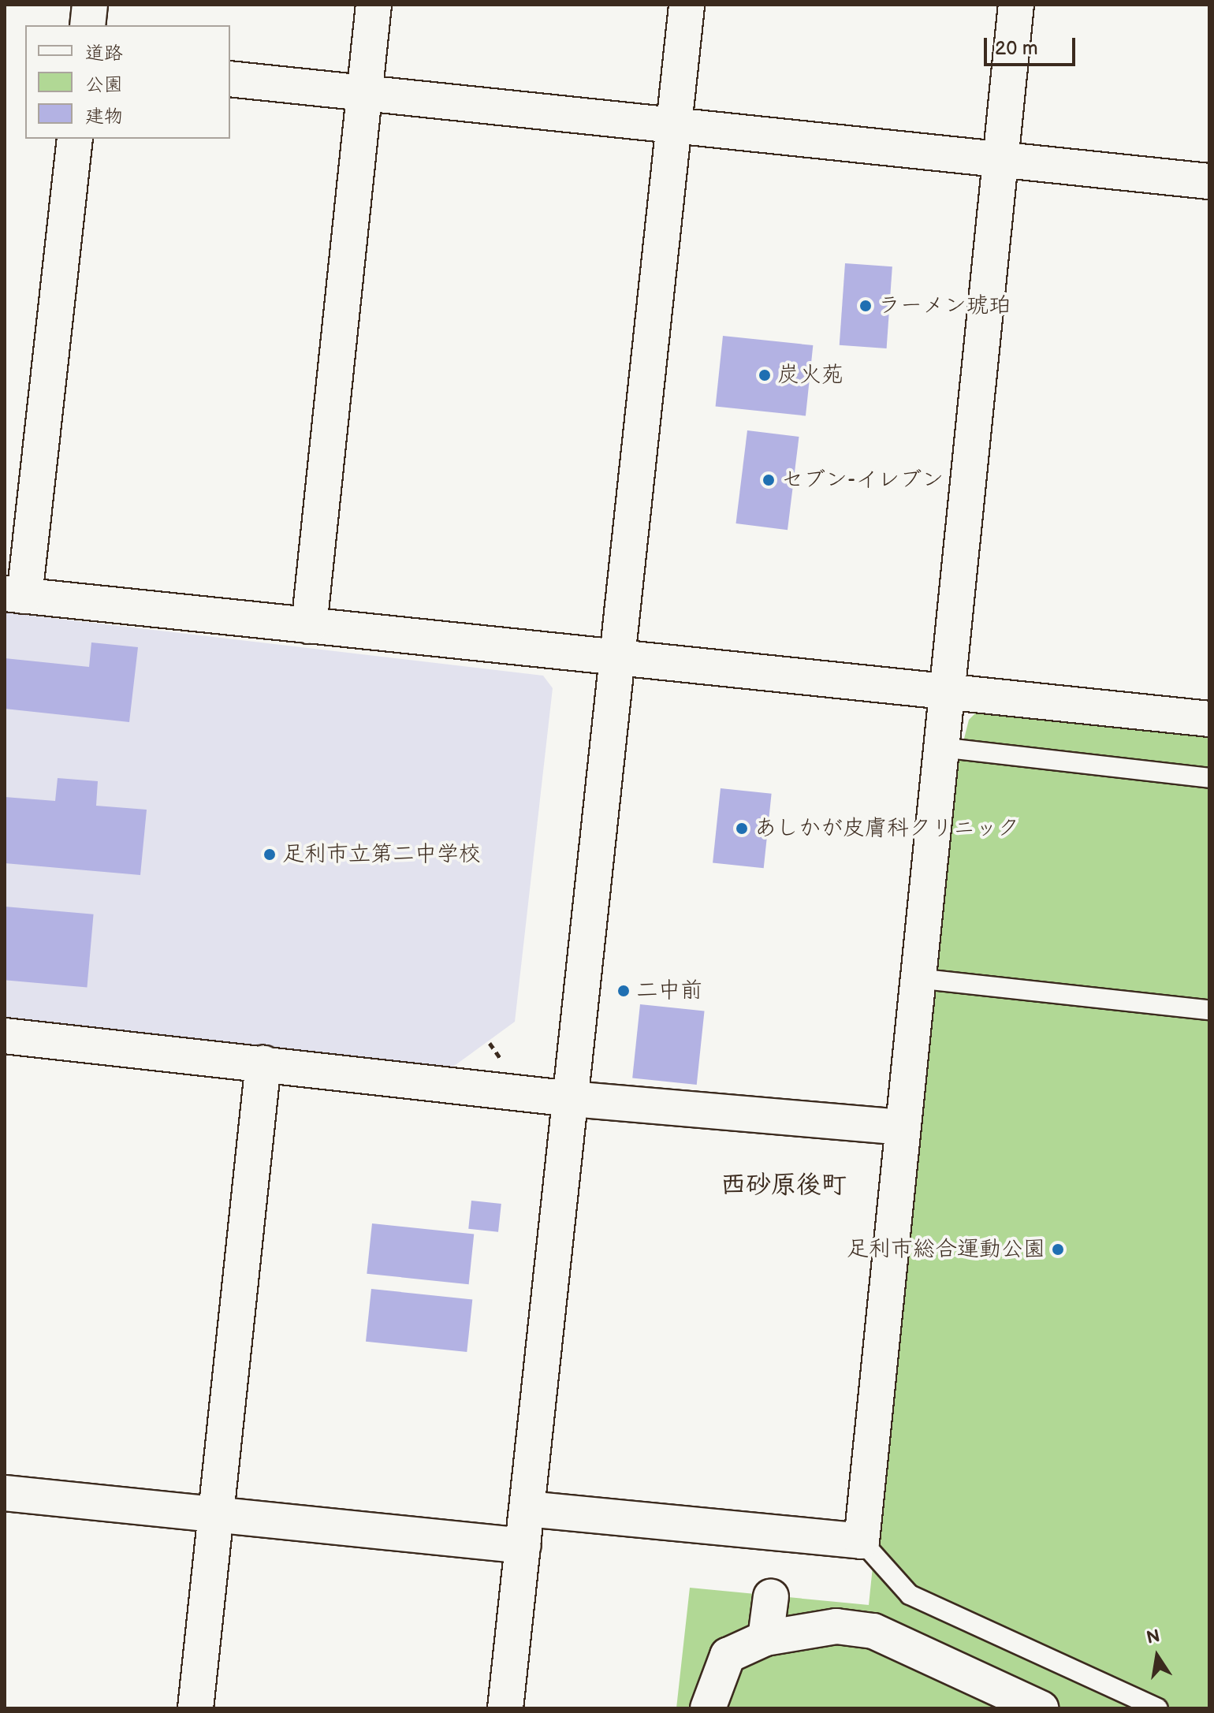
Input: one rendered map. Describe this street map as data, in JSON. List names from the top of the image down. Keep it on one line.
{"districts":["西砂原後町"],"places":["ラーメン琥珀","炭火苑","セブン-イレブン","あしかが皮膚科クリニック","足利市立第二中学校","二中前","足利市総合運動公園"],"legend":["道路","公園","建物"],"scale_bar":"20 m","north":"top"}
